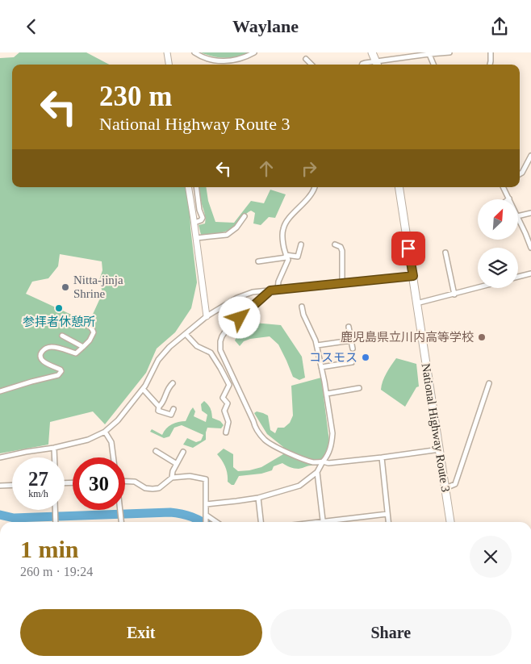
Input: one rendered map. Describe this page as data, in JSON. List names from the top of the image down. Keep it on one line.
{"streets":{"highway":["National Highway Route 3"]},"places":["Nitta-jinja Shrine","参拝者休憩所","鹿児島県立川内高等学校","コスモス"],"north":"top right","page":{"header":"Waylane","turn":["230 m","National Highway Route 3"],"speed":"27 km/h","limit":"30","heading":["1 min","260 m · 19:24"],"buttons":["Exit","Share"]}}
